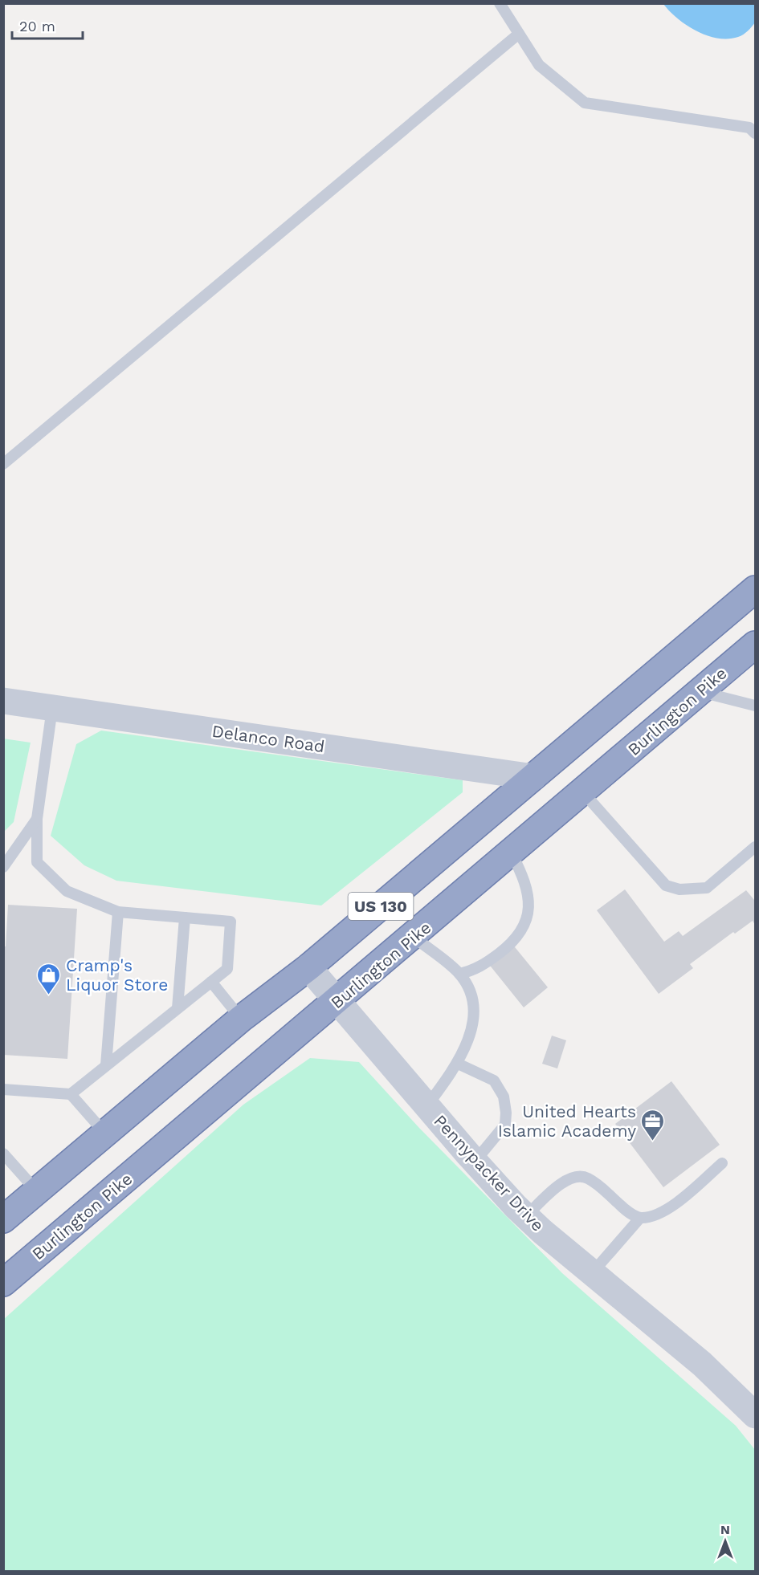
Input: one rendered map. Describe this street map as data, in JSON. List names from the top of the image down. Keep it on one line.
{"streets":{"highway":["Burlington Pike","US 130"],"street":["Delanco Road","Pennypacker Drive"]},"crossings":[["Burlington Pike","Pennypacker Drive"],["Delanco Road","US 130"],["US 130","Pennypacker Drive"]],"places":{"shop":["Cramp's Liquor Store"],"office":["United Hearts Islamic Academy"]},"scale_bar":"20 m","north":"top"}
